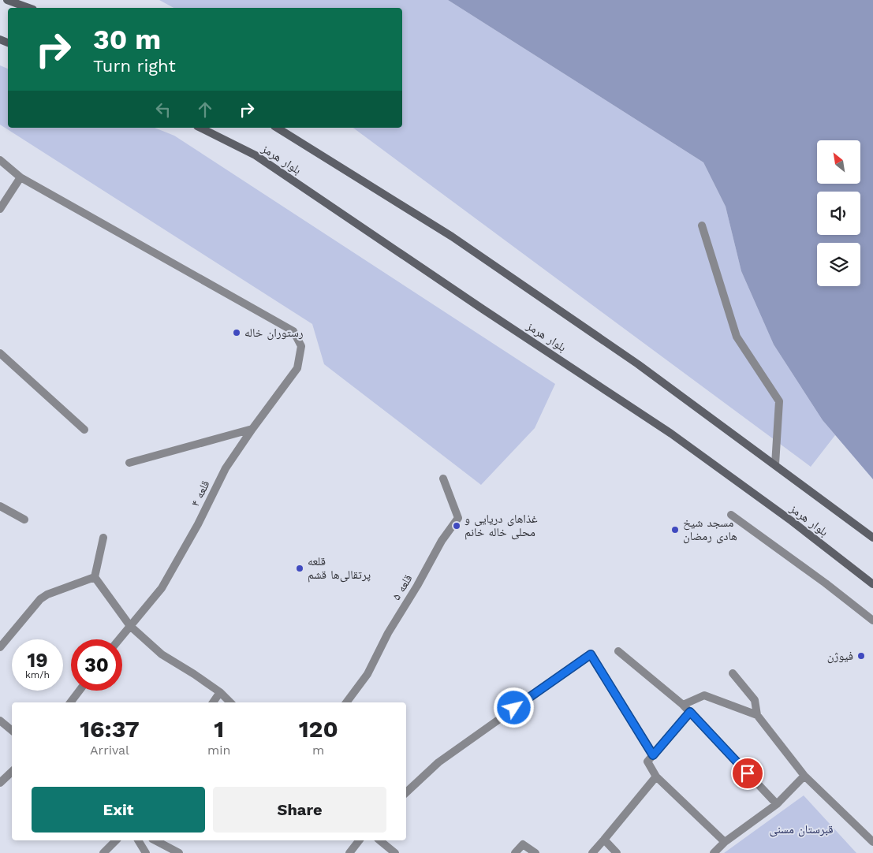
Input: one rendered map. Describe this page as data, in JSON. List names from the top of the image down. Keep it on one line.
{"streets":{"main road":["بلوار هرمز"],"street":["قلعه ۴","قلعه ۵"]},"parks":["قبرستان مسنی"],"places":["رستوران خاله","غذاهای دریایی و محلی خاله‌ خانم","مسجد شیخ هادی رمضان","قلعه پرتقالی‌ها قشم","فیوژن"],"north":"top left","page":{"turn":["30 m","Turn right"],"speed":"19 km/h","limit":"30","eta":["16:37","Arrival","1","min","120","m"],"buttons":["Exit","Share"]}}
